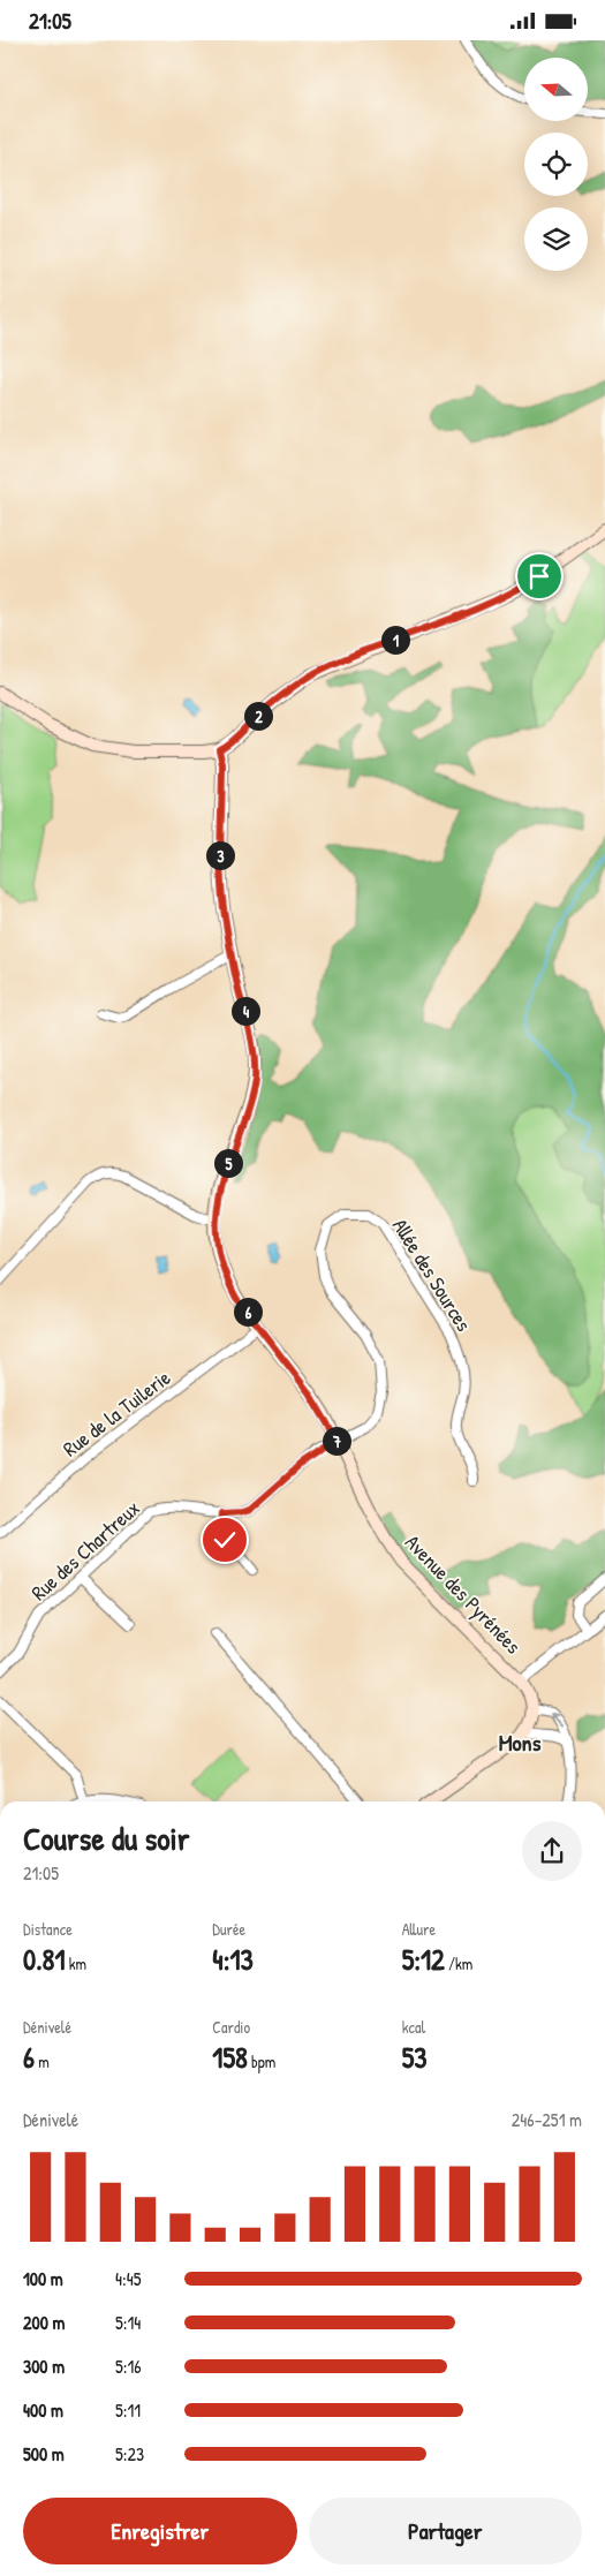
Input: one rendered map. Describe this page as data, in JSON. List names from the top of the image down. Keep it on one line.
{"streets":{"street":["Allée des Sources","Rue de la Tuilerie","Rue des Chartreux","Avenue des Pyrénées"]},"crossings":[["Allée des Sources","Rue des Chartreux"],["Allée des Sources","Avenue des Pyrénées"],["Rue de la Tuilerie","Avenue des Pyrénées"],["Rue des Chartreux","Avenue des Pyrénées"]],"districts":["Mons"],"north":"left","page":{"status":"21:05","pins":["1","2","3","4","5","6","7"],"heading":["Course du soir","21:05"],"stats":[["Distance","0.81 km"],["Durée","4:13"],["Allure","5:12 /km"],["Dénivelé","6 m"],["Cardio","158 bpm"],["kcal","53"]],"chart":["Dénivelé","246–251 m"],"list":[{"name":"100 m","note":"4:45"},{"name":"200 m","note":"5:14"},{"name":"300 m","note":"5:16"},{"name":"400 m","note":"5:11"},{"name":"500 m","note":"5:23"}],"buttons":["Enregistrer","Partager"]}}
